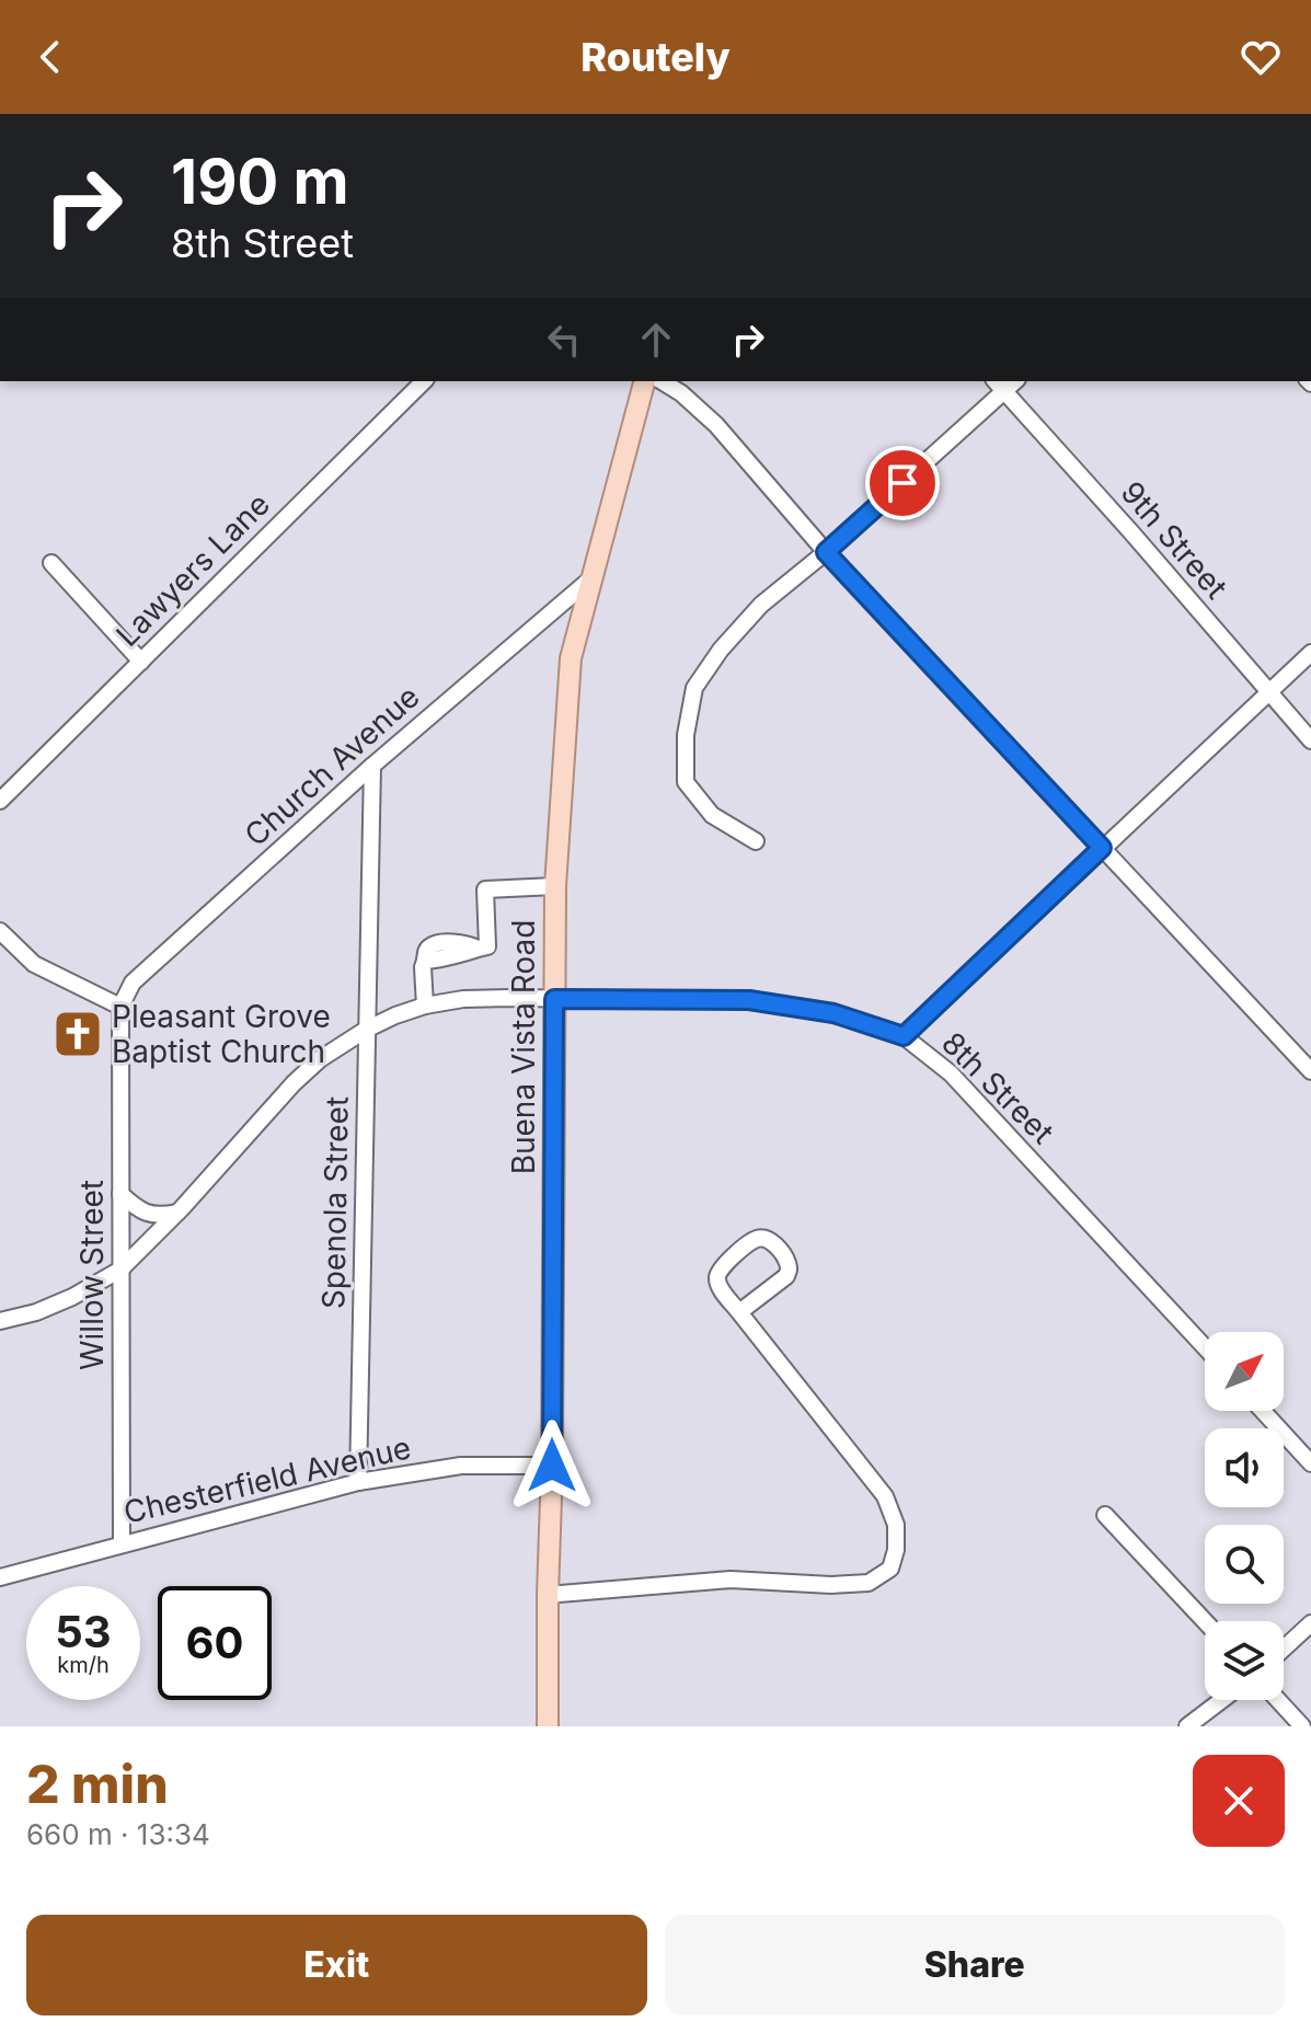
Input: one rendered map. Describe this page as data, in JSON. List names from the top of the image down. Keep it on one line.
{"streets":{"main road":["Buena Vista Road"],"street":["9th Street","Lawyers Lane","Church Avenue","8th Street","Spenola Street","Willow Street","Chesterfield Avenue"]},"crossings":[["Church Avenue","Buena Vista Road"],["Church Avenue","Spenola Street"],["Church Avenue","Willow Street"],["Buena Vista Road","8th Street"],["Buena Vista Road","Chesterfield Avenue"],["8th Street","Spenola Street"],["8th Street","Willow Street"],["Spenola Street","Chesterfield Avenue"],["Willow Street","Chesterfield Avenue"]],"places":{"church":["Pleasant Grove Baptist Church"]},"north":"top right","page":{"header":"Routely","turn":["190 m","8th Street"],"speed":"53 km/h","limit":"60","heading":["2 min","660 m · 13:34"],"buttons":["Exit","Share"]}}
